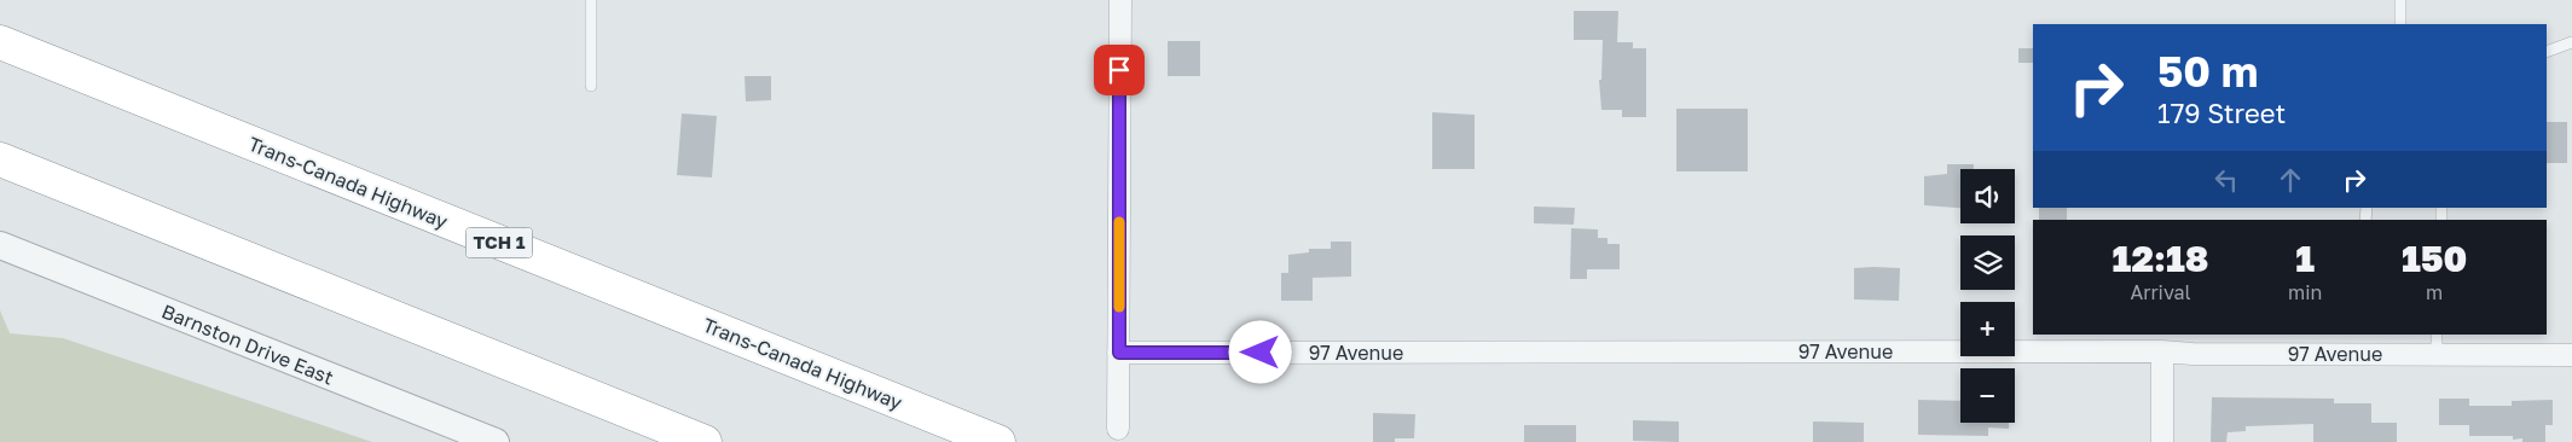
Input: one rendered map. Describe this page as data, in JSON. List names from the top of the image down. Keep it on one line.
{"streets":{"highway":["Trans-Canada Highway","TCH 1"],"street":["Barnston Drive East","97 Avenue"]},"page":{"turn":["50 m","179 Street"],"map_buttons":["+","−"],"eta":["12:18","Arrival","1","min","150","m"]}}
